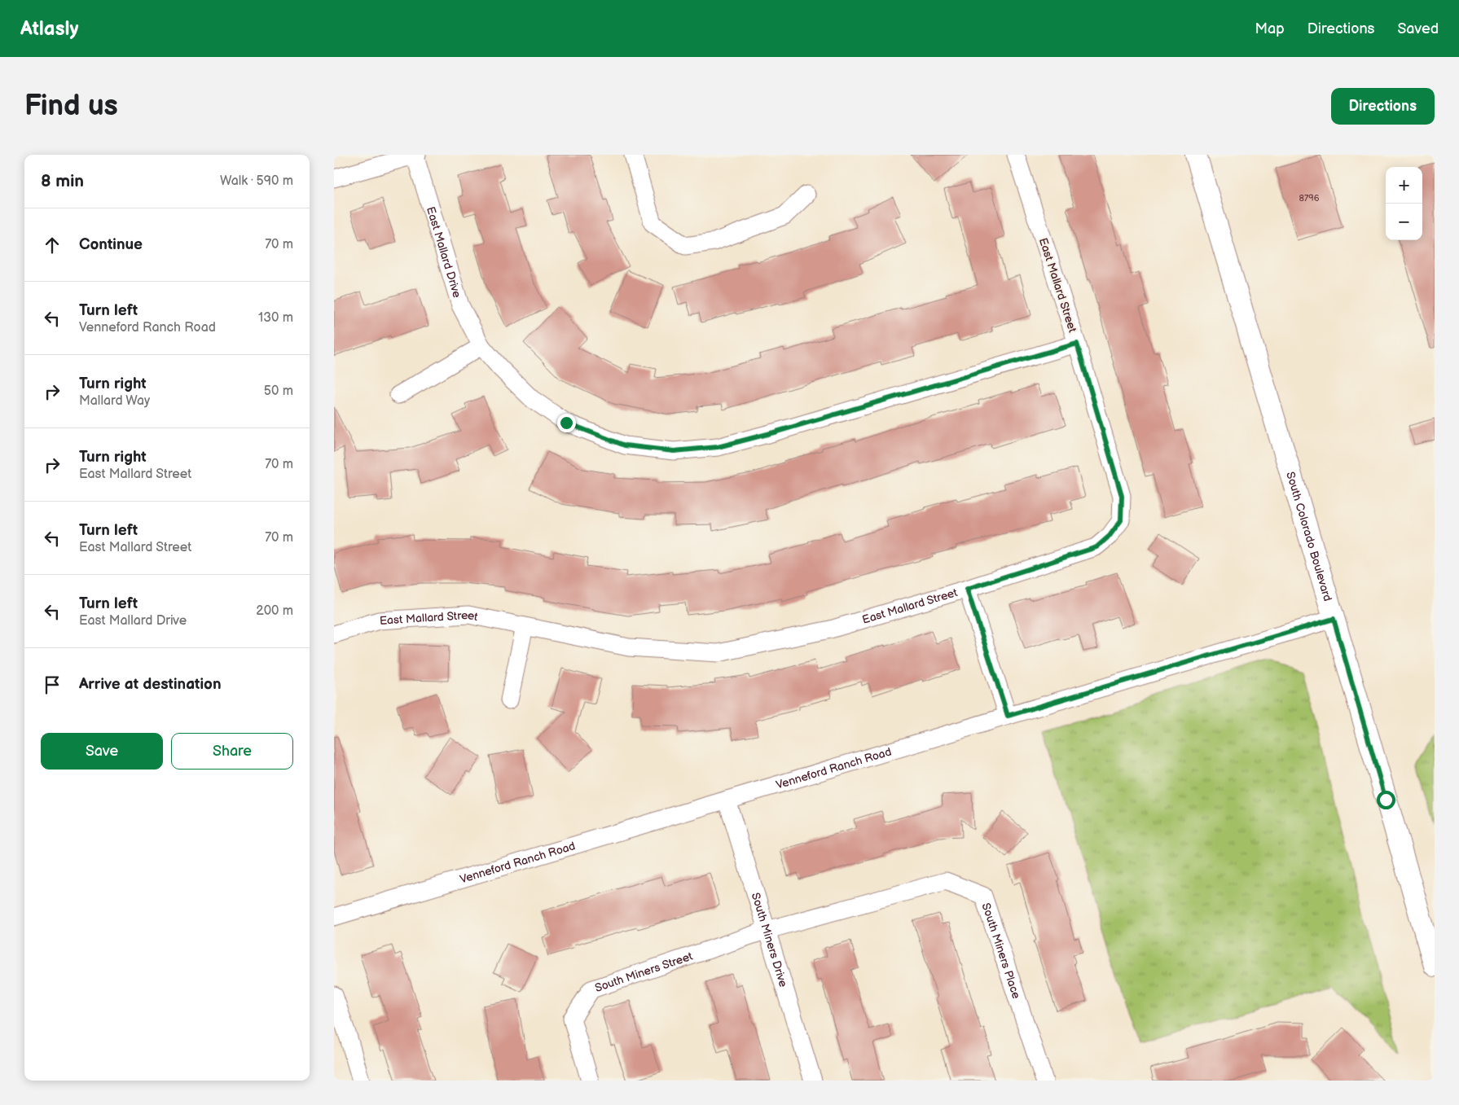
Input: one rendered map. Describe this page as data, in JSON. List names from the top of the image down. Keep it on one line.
{"streets":{"main road":["South Colorado Boulevard"],"street":["East Mallard Drive","East Mallard Street","Venneford Ranch Road","South Miners Drive","South Miners Place","South Miners Street"]},"crossings":[["East Mallard Drive","East Mallard Street"],["South Colorado Boulevard","Venneford Ranch Road"],["Venneford Ranch Road","South Miners Drive"],["South Miners Drive","South Miners Place"],["South Miners Drive","South Miners Street"],["South Miners Place","South Miners Street"]],"house_numbers":["8796"],"page":{"header":"Atlasly","nav":["Map","Directions","Saved"],"buttons":["Directions",["Save","Share"]],"title":"Find us","heading":["8 min","Walk · 590 m"],"map_buttons":["+","−"],"list":[["Continue","70 m"],["Turn left","Venneford Ranch Road","130 m"],["Turn right","Mallard Way","50 m"],["Turn right","East Mallard Street","70 m"],["Turn left","East Mallard Street","70 m"],["Turn left","East Mallard Drive","200 m"],"Arrive at destination"]}}
